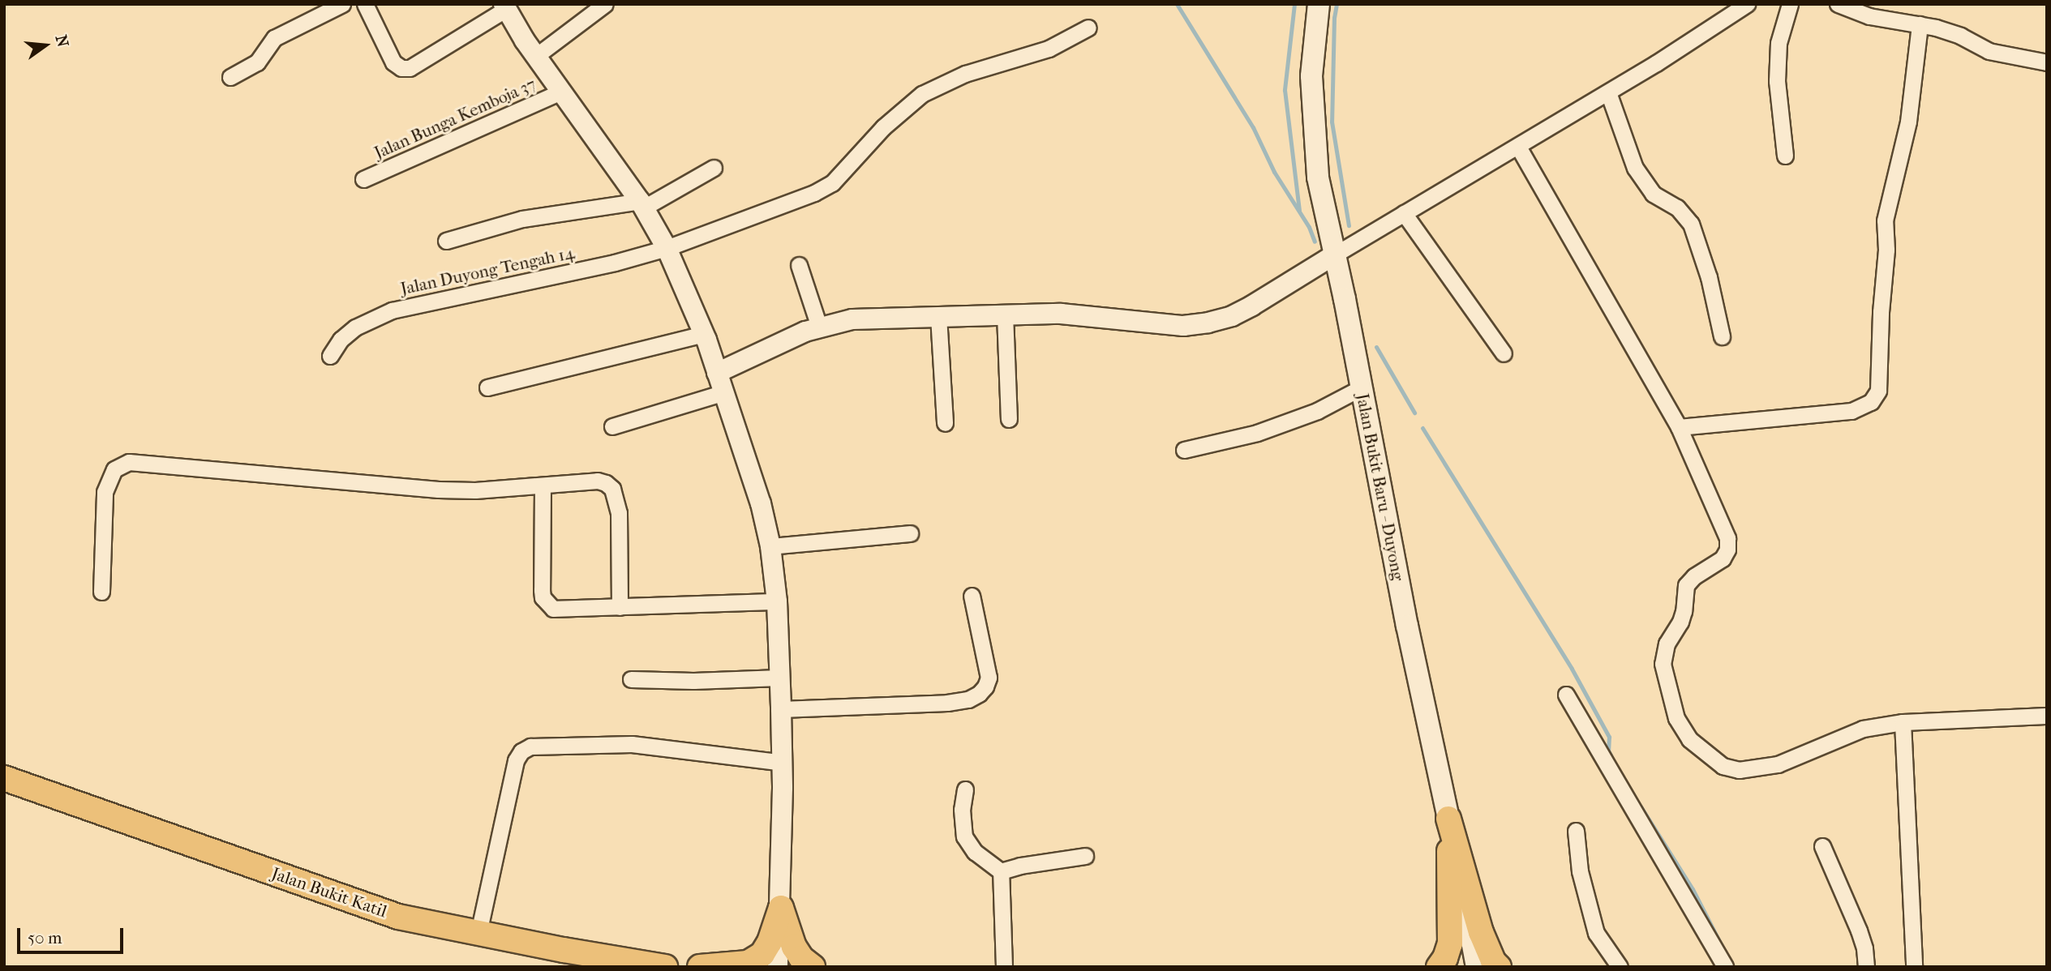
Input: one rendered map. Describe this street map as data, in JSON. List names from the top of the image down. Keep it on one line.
{"streets":{"main road":["Jalan Bukit Baru - Duyong","Jalan Bukit Katil"],"street":["Jalan Bunga Kemboja 37","Jalan Duyong Tengah 14"]},"scale_bar":"50 m","north":"right"}
